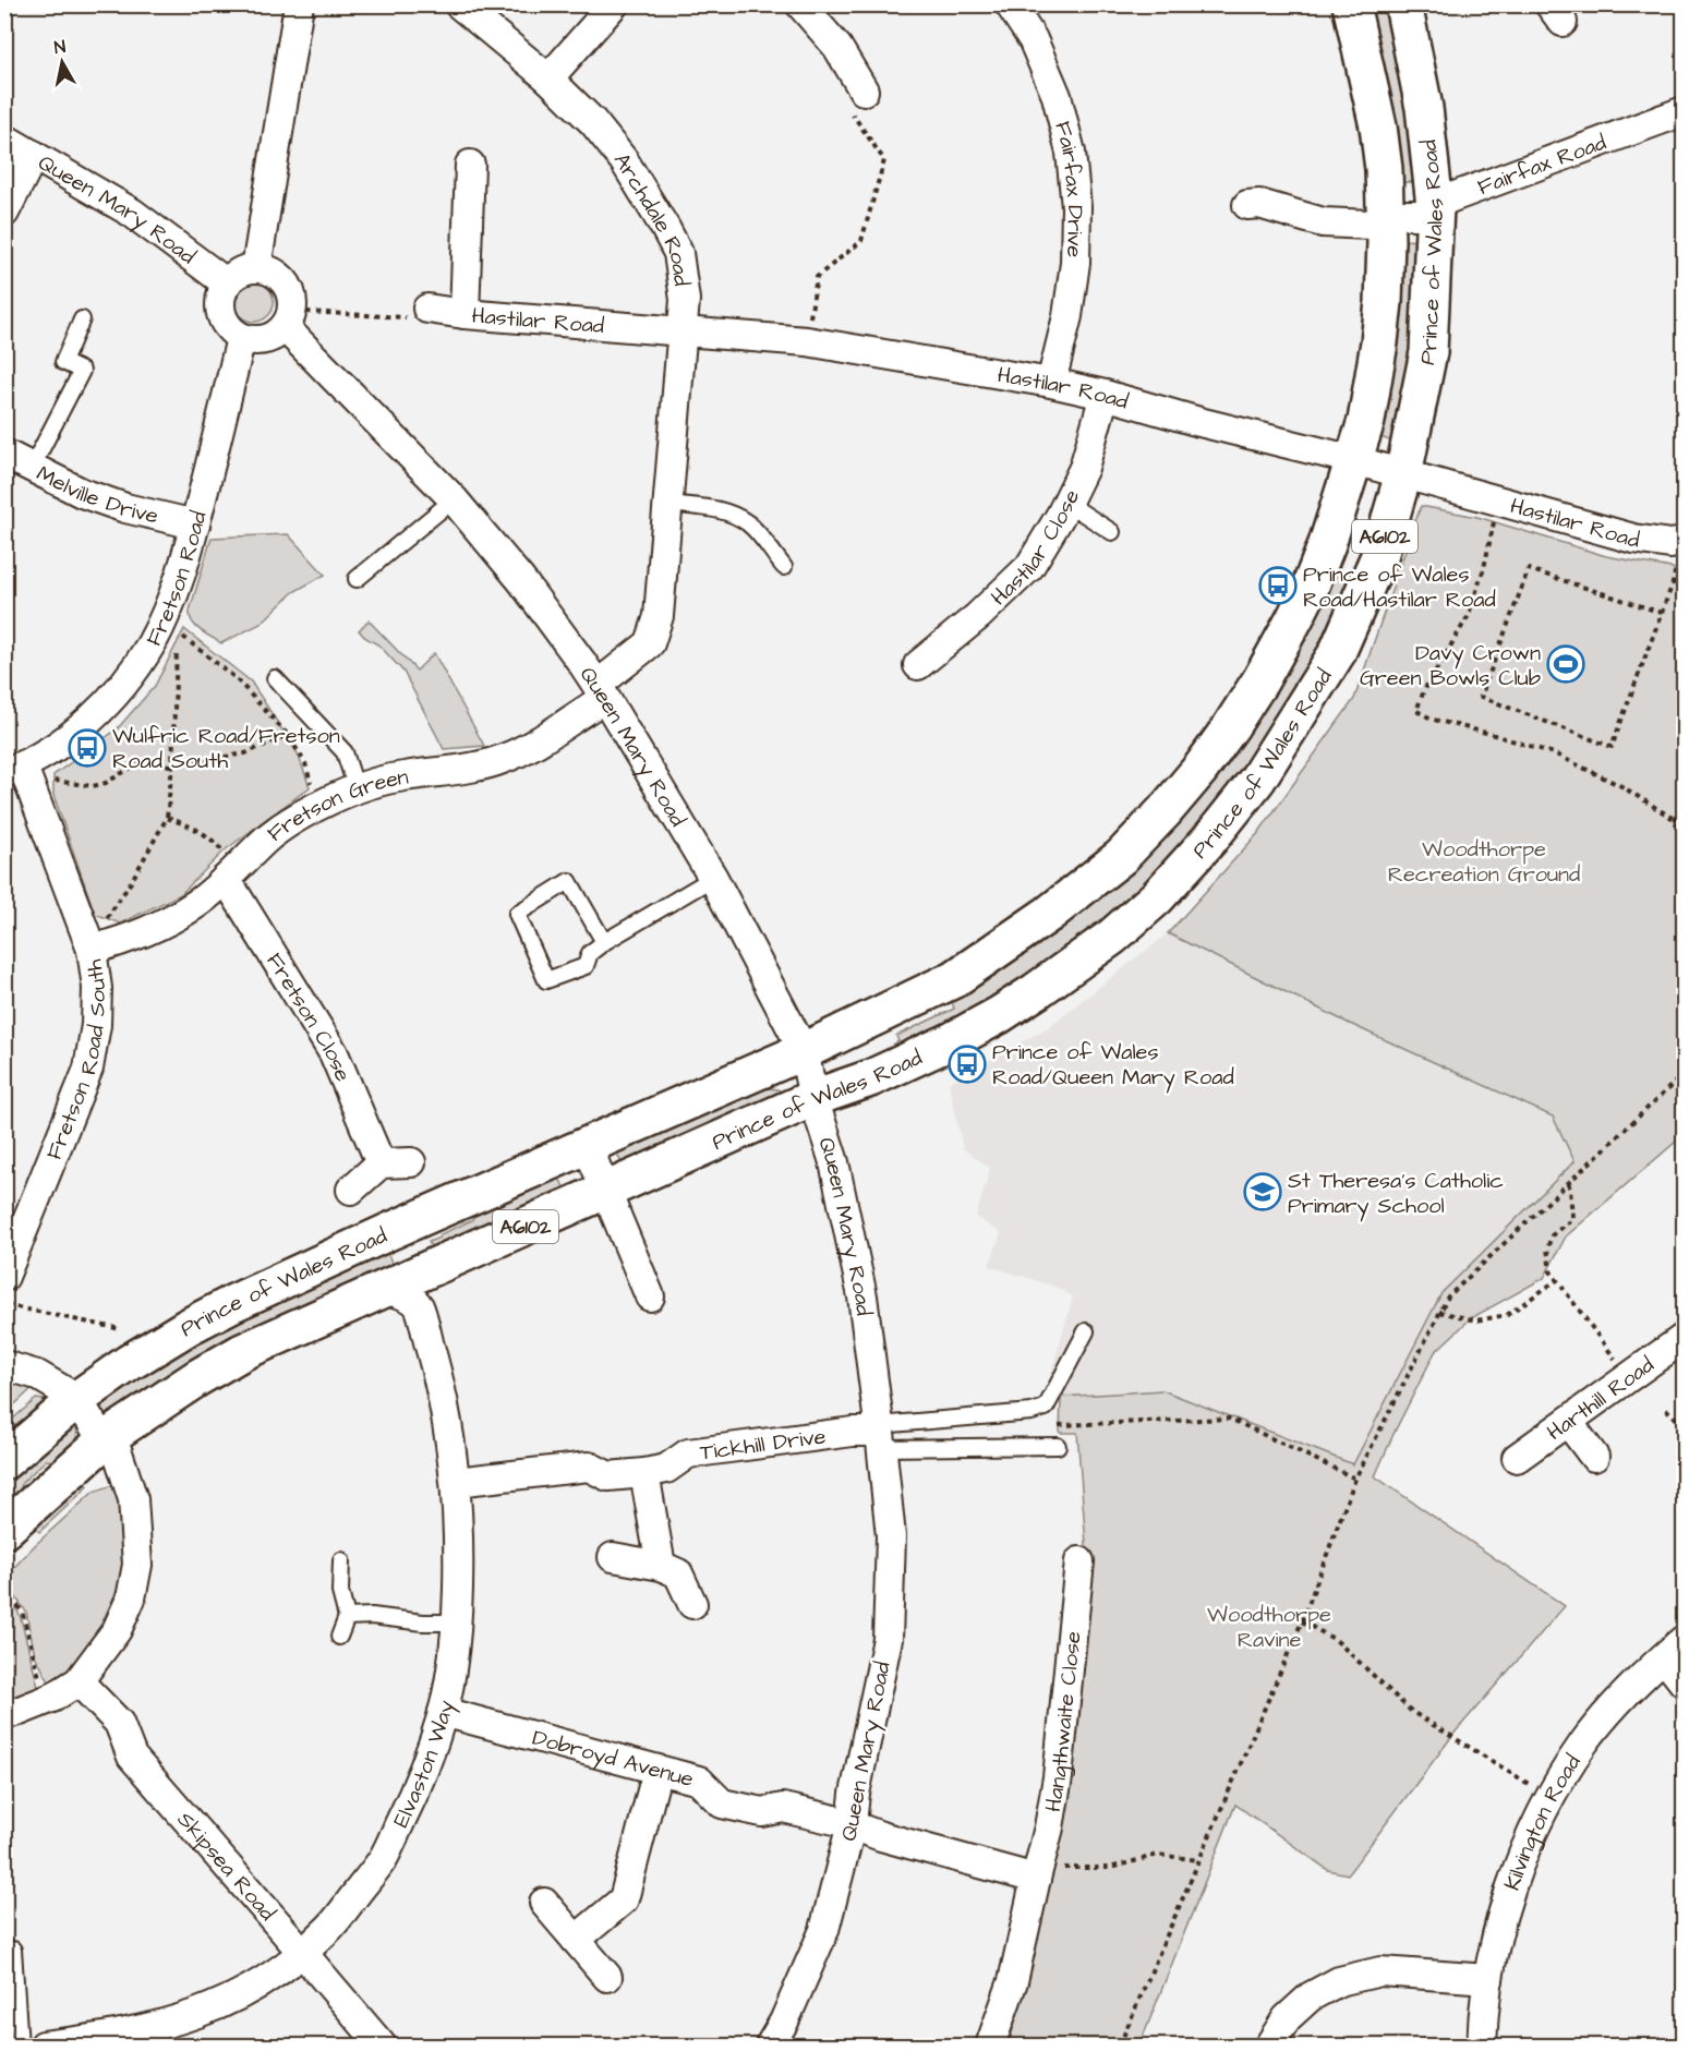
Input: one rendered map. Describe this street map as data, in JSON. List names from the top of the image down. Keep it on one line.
{"streets":{"highway":["Prince of Wales Road","A6102"],"street":["Fairfax Road","Fairfax Drive","Queen Mary Road","Archdale Road","Hastilar Road","Melville Drive","Hastilar Close","Fretson Road","Fretson Green","Fretson Close","Fretson Road South","Harthill Road","Tickhill Drive","Hangthwaite Close","Dobroyd Avenue","Elvaston Way","Kilvington Road","Skipsea Road"]},"crossings":[["Fairfax Road","Prince of Wales Road"],["Fairfax Drive","Hastilar Road"],["Queen Mary Road","Archdale Road"],["Queen Mary Road","Prince of Wales Road"],["Queen Mary Road","Fretson Road"],["Queen Mary Road","Fretson Green"],["Queen Mary Road","Tickhill Drive"],["Queen Mary Road","Dobroyd Avenue"],["Archdale Road","Hastilar Road"],["Archdale Road","Fretson Green"],["Prince of Wales Road","Hastilar Road"],["Prince of Wales Road","Elvaston Way"],["Hastilar Road","Hastilar Close"],["Melville Drive","Fretson Road"],["Fretson Road","Fretson Road South"],["Fretson Green","Fretson Close"],["Fretson Green","Fretson Road South"],["Tickhill Drive","Elvaston Way"],["Dobroyd Avenue","Elvaston Way"],["Elvaston Way","Skipsea Road"]],"parks":["Woodthorpe Recreation Ground","Woodthorpe Ravine"],"places":{"bus stop":["Prince of Wales Road/Hastilar Road","Wulfric Road/Fretson Road South","Prince of Wales Road/Queen Mary Road"],"sports":["Davy Crown Green Bowls Club"],"school or university":["St Theresa's Catholic Primary School"]},"north":"top"}
